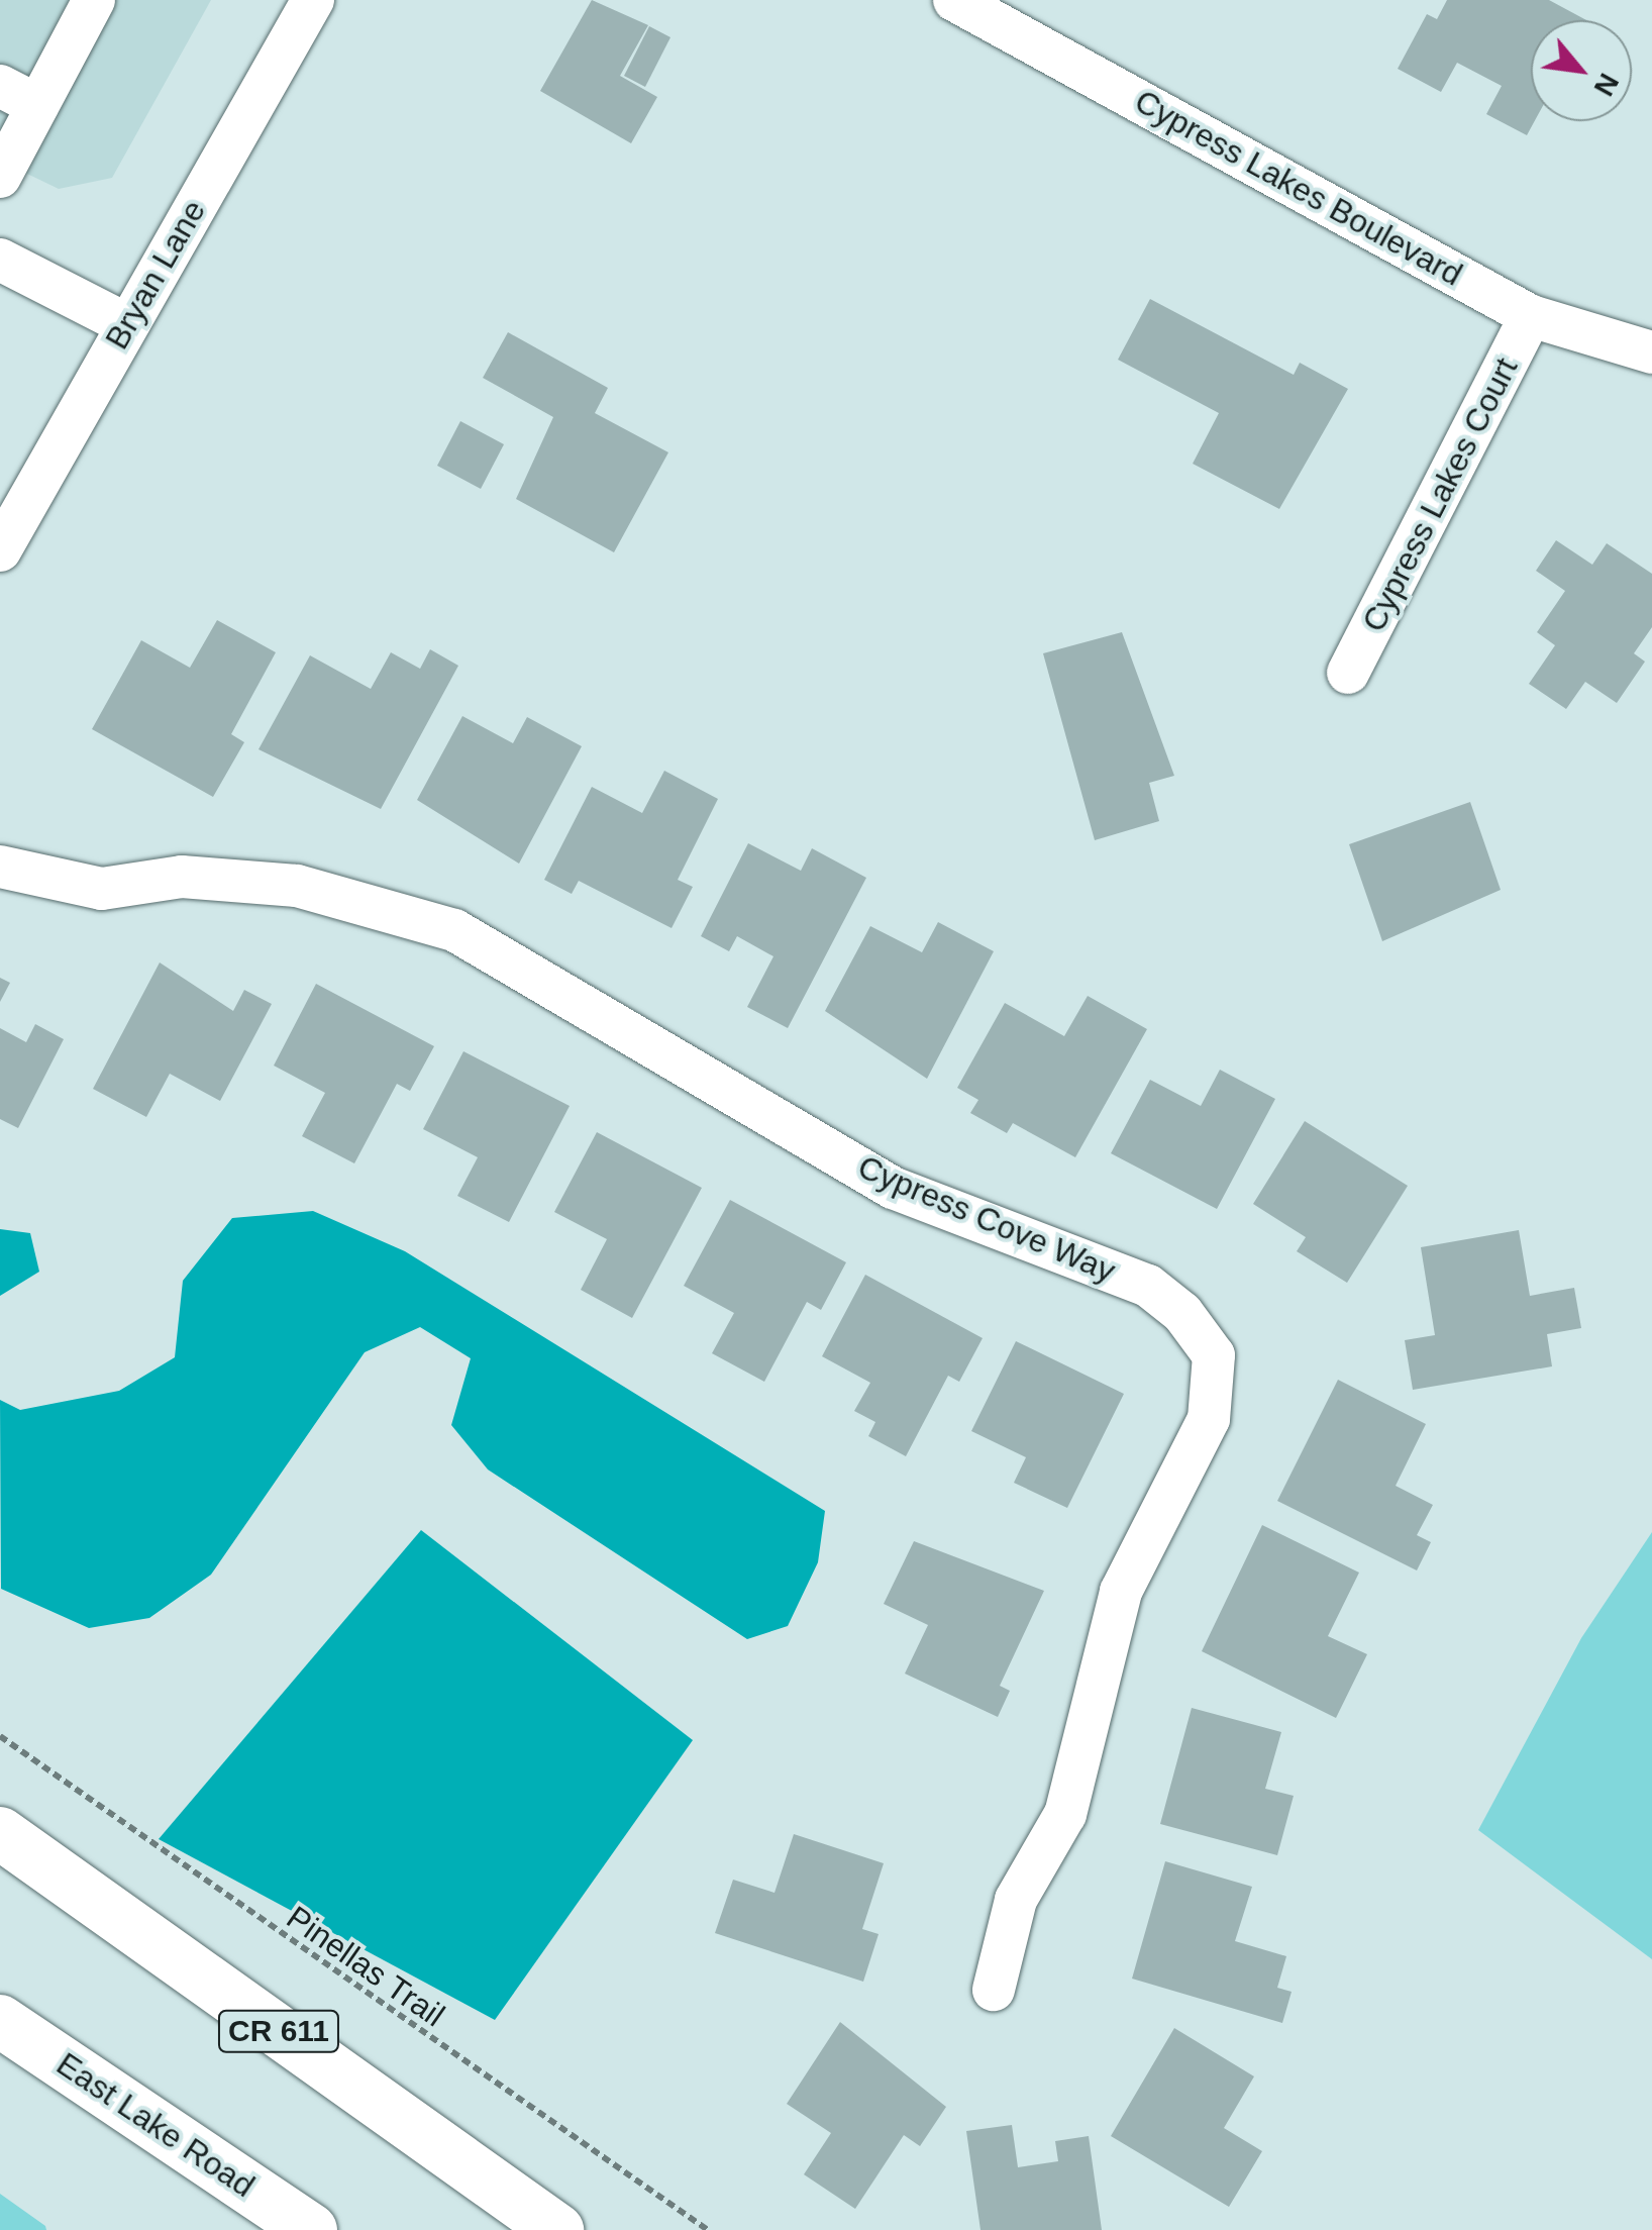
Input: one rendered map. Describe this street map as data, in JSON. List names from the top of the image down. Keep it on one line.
{"streets":{"main road":["CR 611","East Lake Road"],"street":["Cypress Lakes Boulevard","Bryan Lane","Cypress Lakes Court","Cypress Cove Way"],"path":["Pinellas Trail"]},"crossings":[["Cypress Lakes Boulevard","Cypress Lakes Court"]],"north":"bottom right"}
